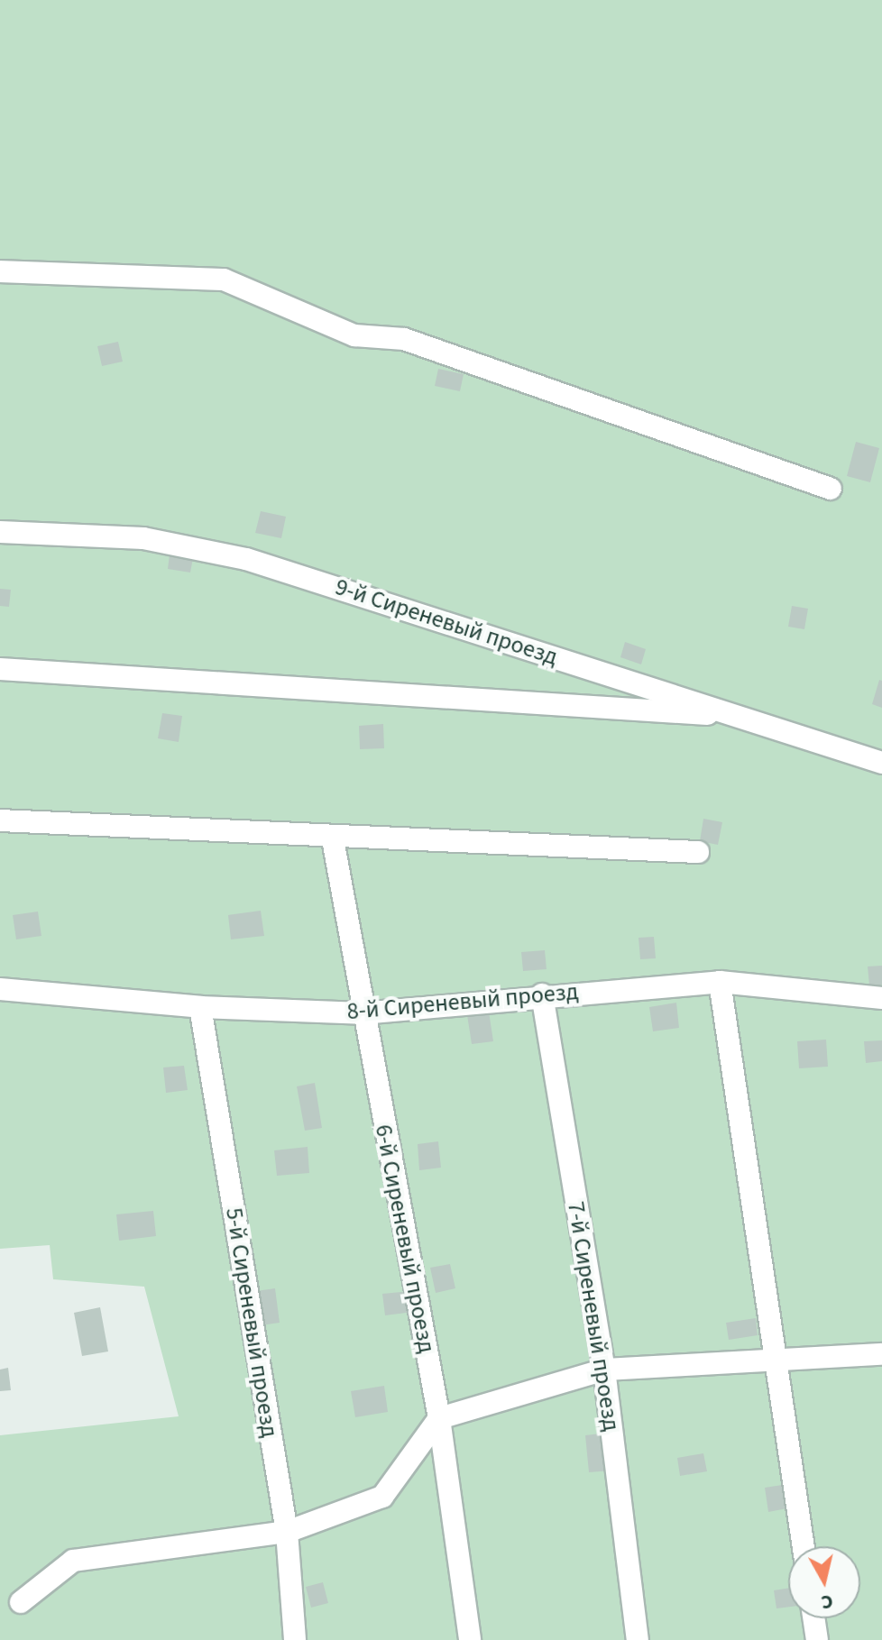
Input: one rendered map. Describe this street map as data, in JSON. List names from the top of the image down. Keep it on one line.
{"streets":{"lane":["9-й Сиреневый проезд","8-й Сиреневый проезд","6-й Сиреневый проезд","7-й Сиреневый проезд","5-й Сиреневый проезд"]},"crossings":[["8-й Сиреневый проезд","6-й Сиреневый проезд"],["8-й Сиреневый проезд","7-й Сиреневый проезд"],["8-й Сиреневый проезд","5-й Сиреневый проезд"]],"north":"bottom"}
